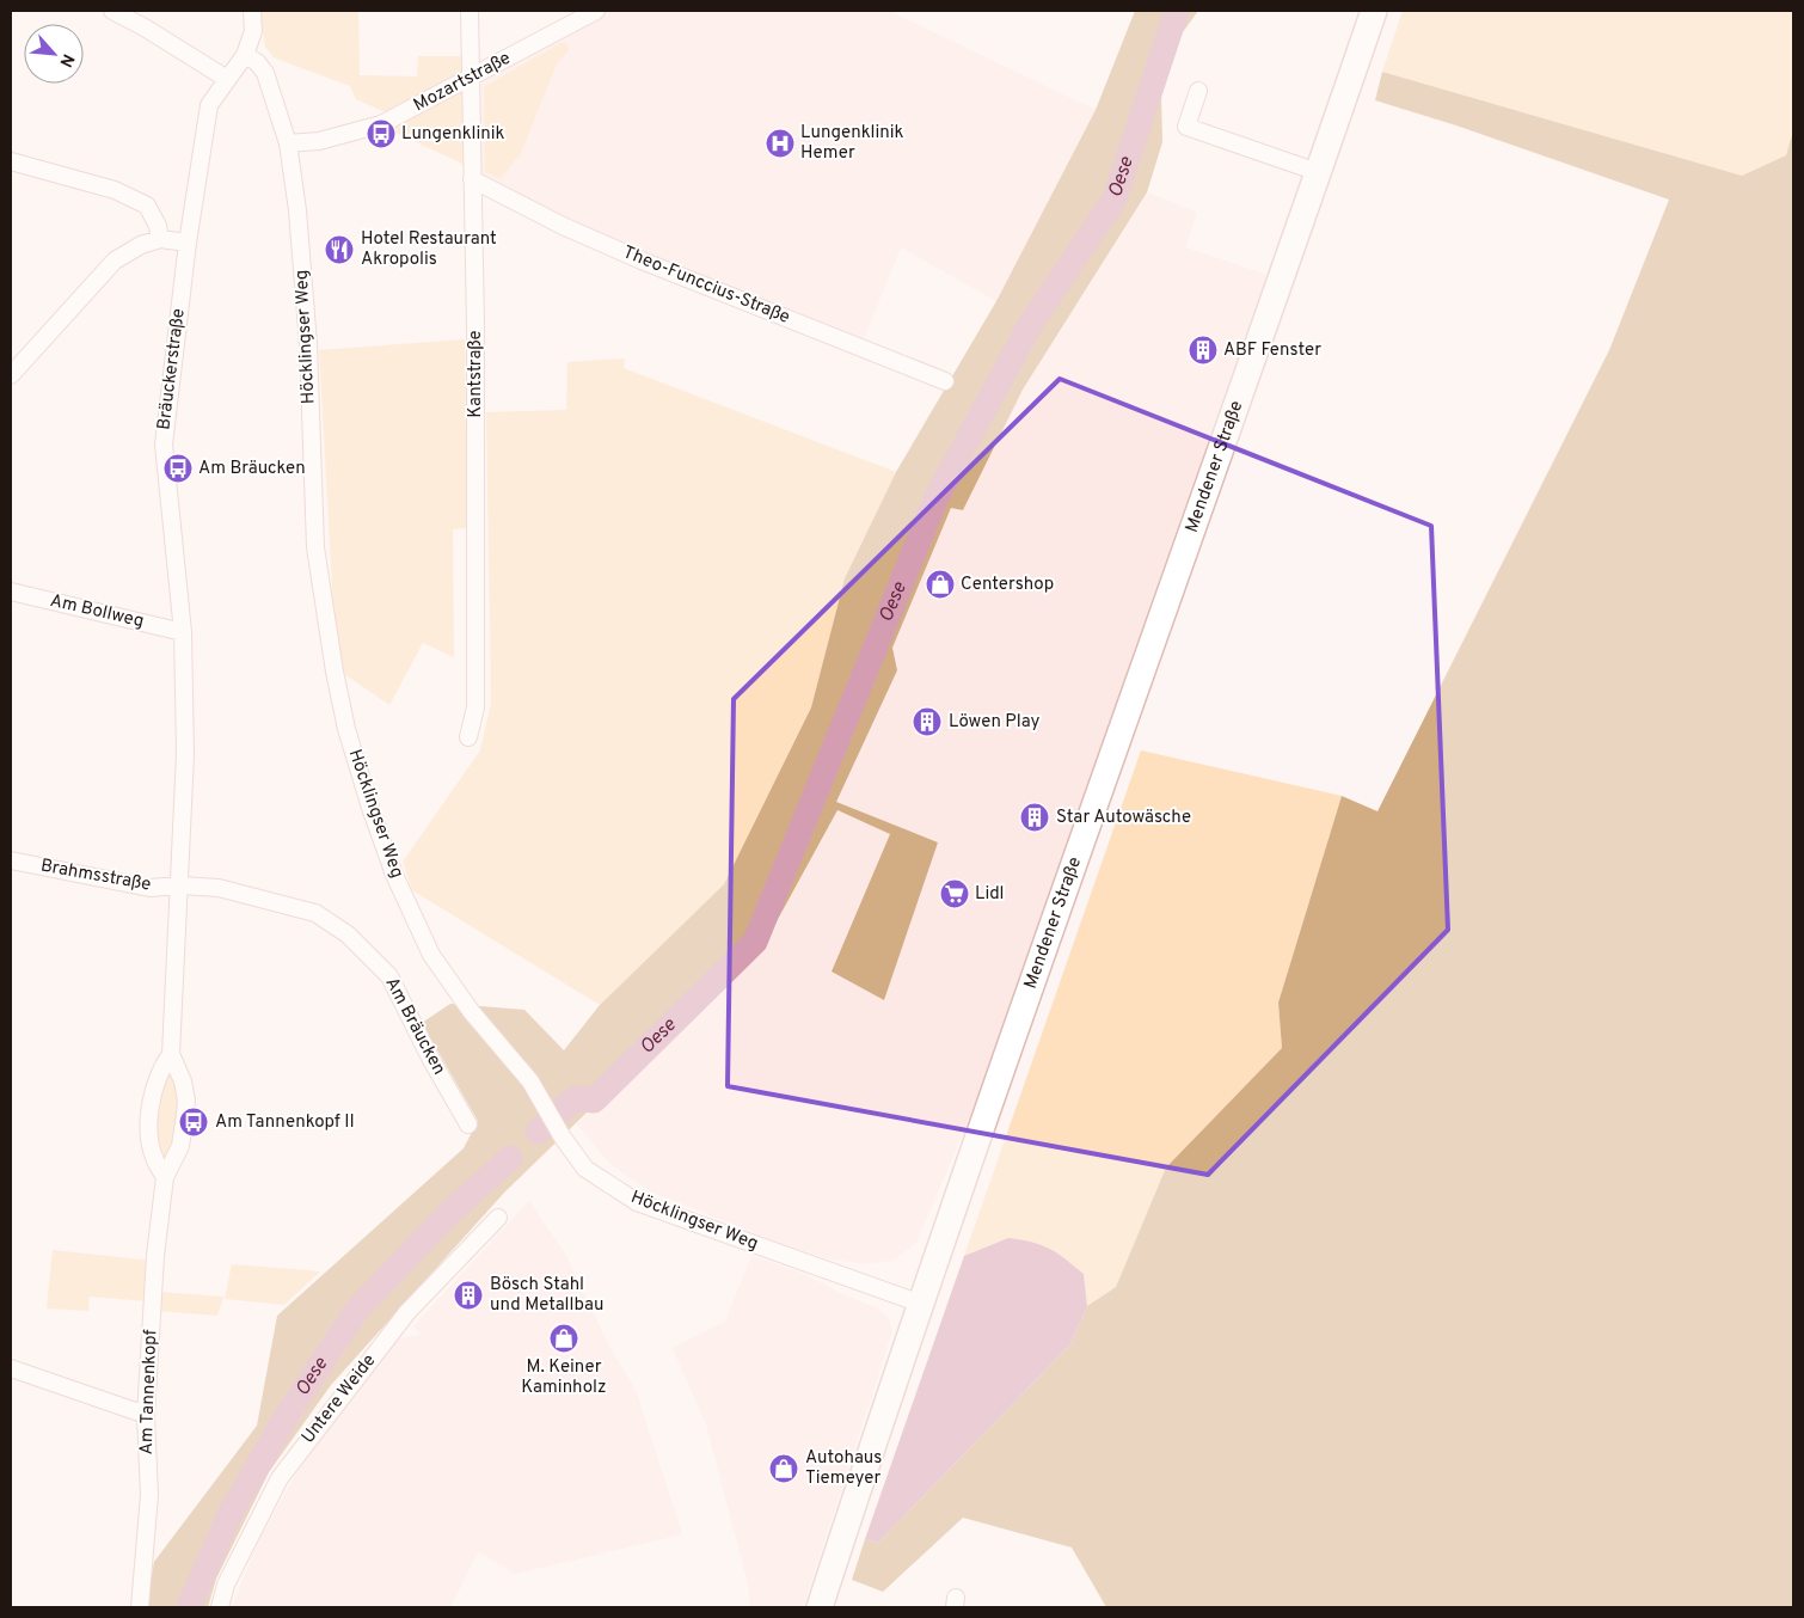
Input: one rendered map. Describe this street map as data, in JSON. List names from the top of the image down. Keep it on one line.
{"streets":{"main road":["Mendener Straße"],"street":["Mozartstraße","Theo-Funccius-Straße","Höcklingser Weg","Bräuckerstraße","Kantstraße","Am Bollweg","Brahmsstraße","Am Bräucken","Am Tannenkopf","Untere Weide"]},"crossings":[["Mozartstraße","Höcklingser Weg"],["Mozartstraße","Kantstraße"],["Theo-Funccius-Straße","Kantstraße"],["Höcklingser Weg","Bräuckerstraße"],["Höcklingser Weg","Mendener Straße"],["Bräuckerstraße","Am Bollweg"],["Bräuckerstraße","Brahmsstraße"],["Bräuckerstraße","Am Bräucken"],["Bräuckerstraße","Am Tannenkopf"],["Brahmsstraße","Am Bräucken"],["Brahmsstraße","Am Tannenkopf"],["Am Bräucken","Am Tannenkopf"]],"water":["Oese"],"places":{"bus stop":["Lungenklinik","Am Bräucken","Am Tannenkopf II"],"hospital":["Lungenklinik Hemer"],"restaurant":["Hotel Restaurant Akropolis"],"building":["ABF Fenster","Löwen Play","Star Autowäsche","Bösch Stahl und Metallbau"],"shop":["Centershop","M. Keiner Kaminholz","Autohaus Tiemeyer"],"supermarket":["Lidl"]},"north":"bottom right"}
